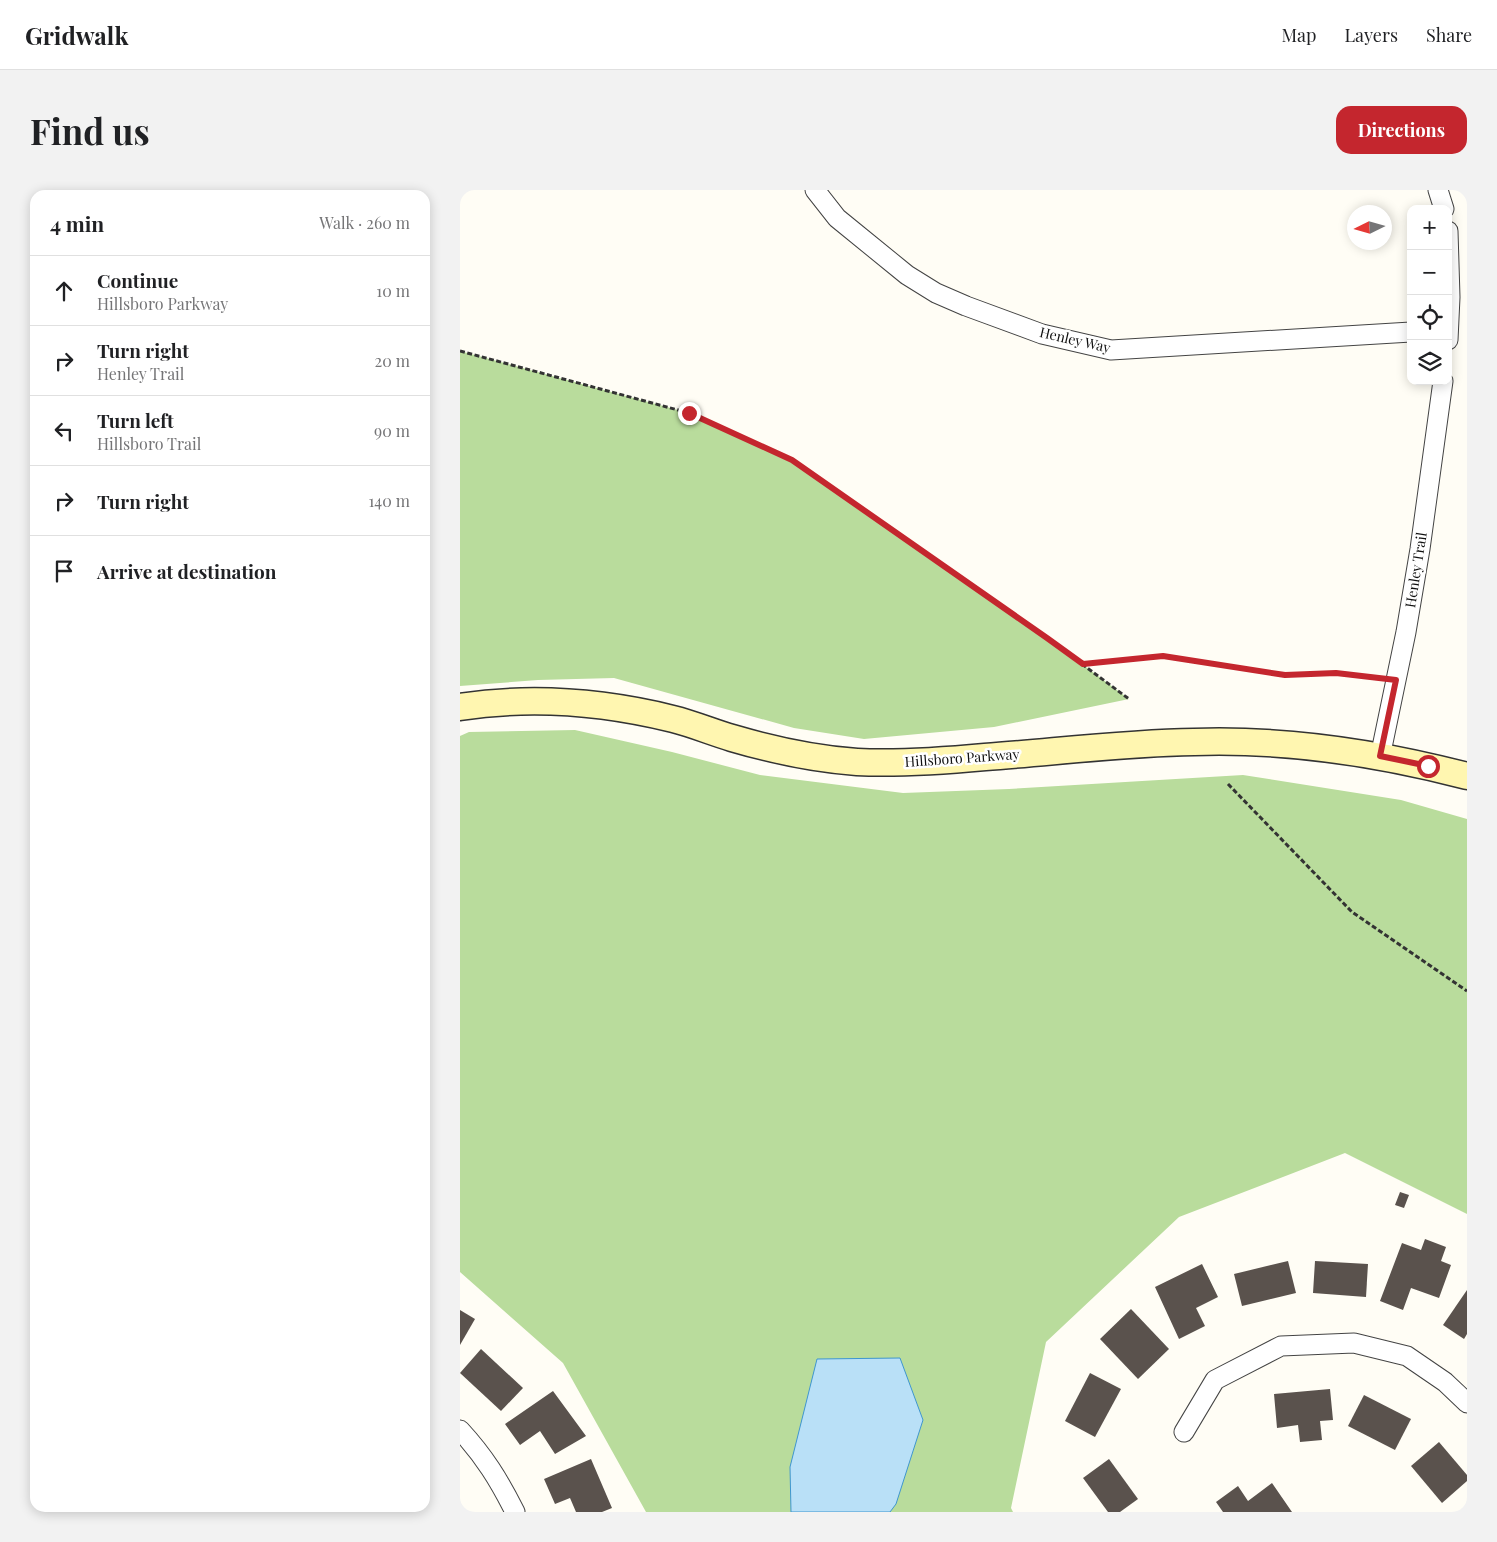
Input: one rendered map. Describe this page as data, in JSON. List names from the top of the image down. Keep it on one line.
{"streets":{"street":["Henley Way","Henley Trail","Hillsboro Parkway"]},"crossings":[["Henley Trail","Hillsboro Parkway"]],"north":"left","page":{"header":"Gridwalk","nav":["Map","Layers","Share"],"buttons":"Directions","title":"Find us","heading":["4 min","Walk · 260 m"],"map_buttons":["+","−"],"list":[["Continue","Hillsboro Parkway","10 m"],["Turn right","Henley Trail","20 m"],["Turn left","Hillsboro Trail","90 m"],["Turn right","140 m"],"Arrive at destination"]}}
